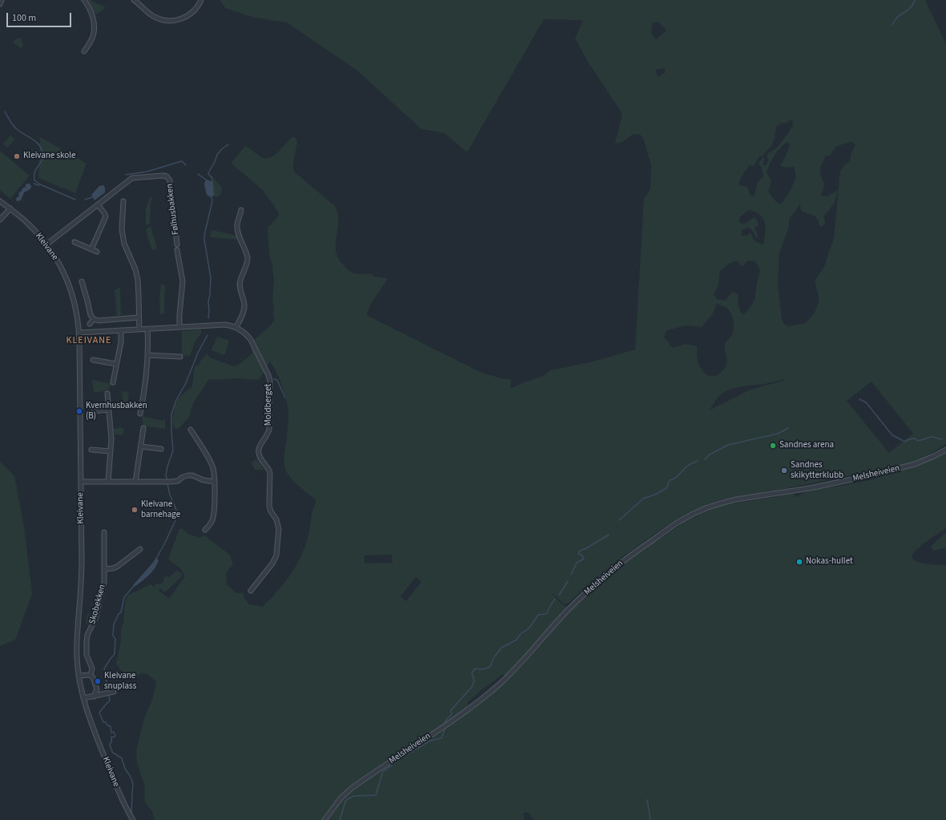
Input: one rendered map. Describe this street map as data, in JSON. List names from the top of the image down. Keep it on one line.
{"streets":{"street":["Følhusbakken","Kleivane","Moldberget","Melsheiveien","Skobekken"]},"crossings":[["Følhusbakken","Kleivane"]],"districts":["KLEIVANE"],"places":["Kleivane skole","Kvernhusbakken (B)","Sandnes arena","Sandnes skikytterklubb","Kleivane barnehage","Nokas-hullet","Kleivane snuplass"],"scale_bar":"100 m"}
